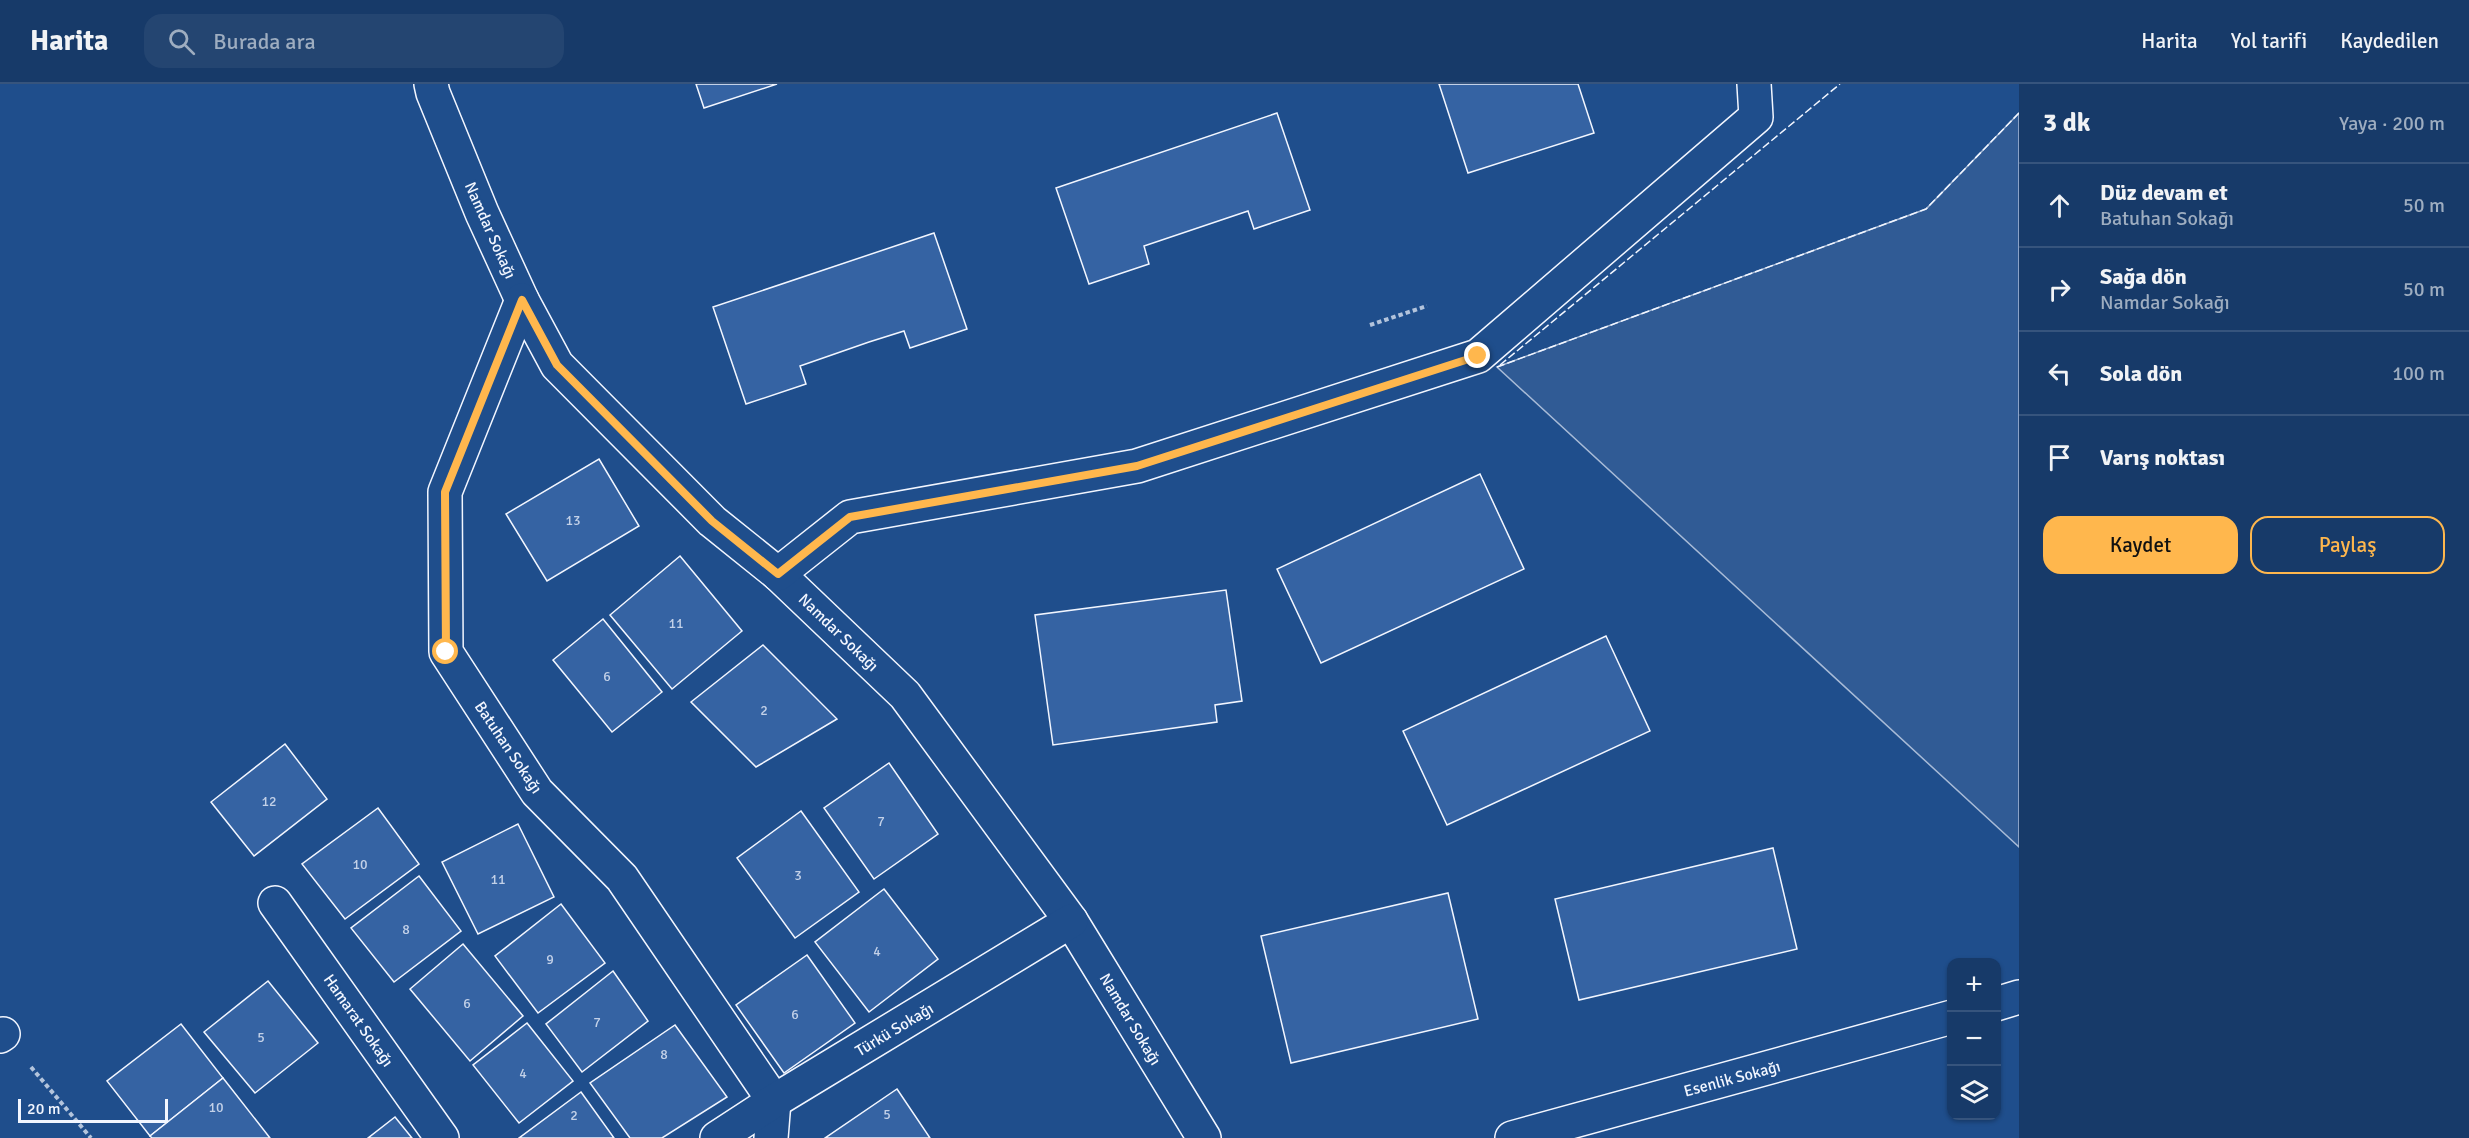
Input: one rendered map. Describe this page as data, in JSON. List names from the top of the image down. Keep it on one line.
{"streets":{"street":["Namdar Sokağı","Batuhan Sokağı","Hamarat Sokağı","Türkü Sokağı","Esenlik Sokağı"]},"crossings":[["Namdar Sokağı","Batuhan Sokağı"],["Namdar Sokağı","Türkü Sokağı"],["Batuhan Sokağı","Türkü Sokağı"]],"house_numbers":["13","11","6","2","12","7","10","3","11","8","4","9","6","6","7","5","8","4","10","5","2"],"scale_bar":"20 m","page":{"header":"Harita","search":"Burada ara","nav":["Harita","Yol tarifi","Kaydedilen"],"heading":["3 dk","Yaya · 200 m"],"list":[["Düz devam et","Batuhan Sokağı","50 m"],["Sağa dön","Namdar Sokağı","50 m"],["Sola dön","100 m"],"Varış noktası"],"buttons":["Kaydet","Paylaş"],"map_buttons":["+","−"],"scale":"20 m"}}
